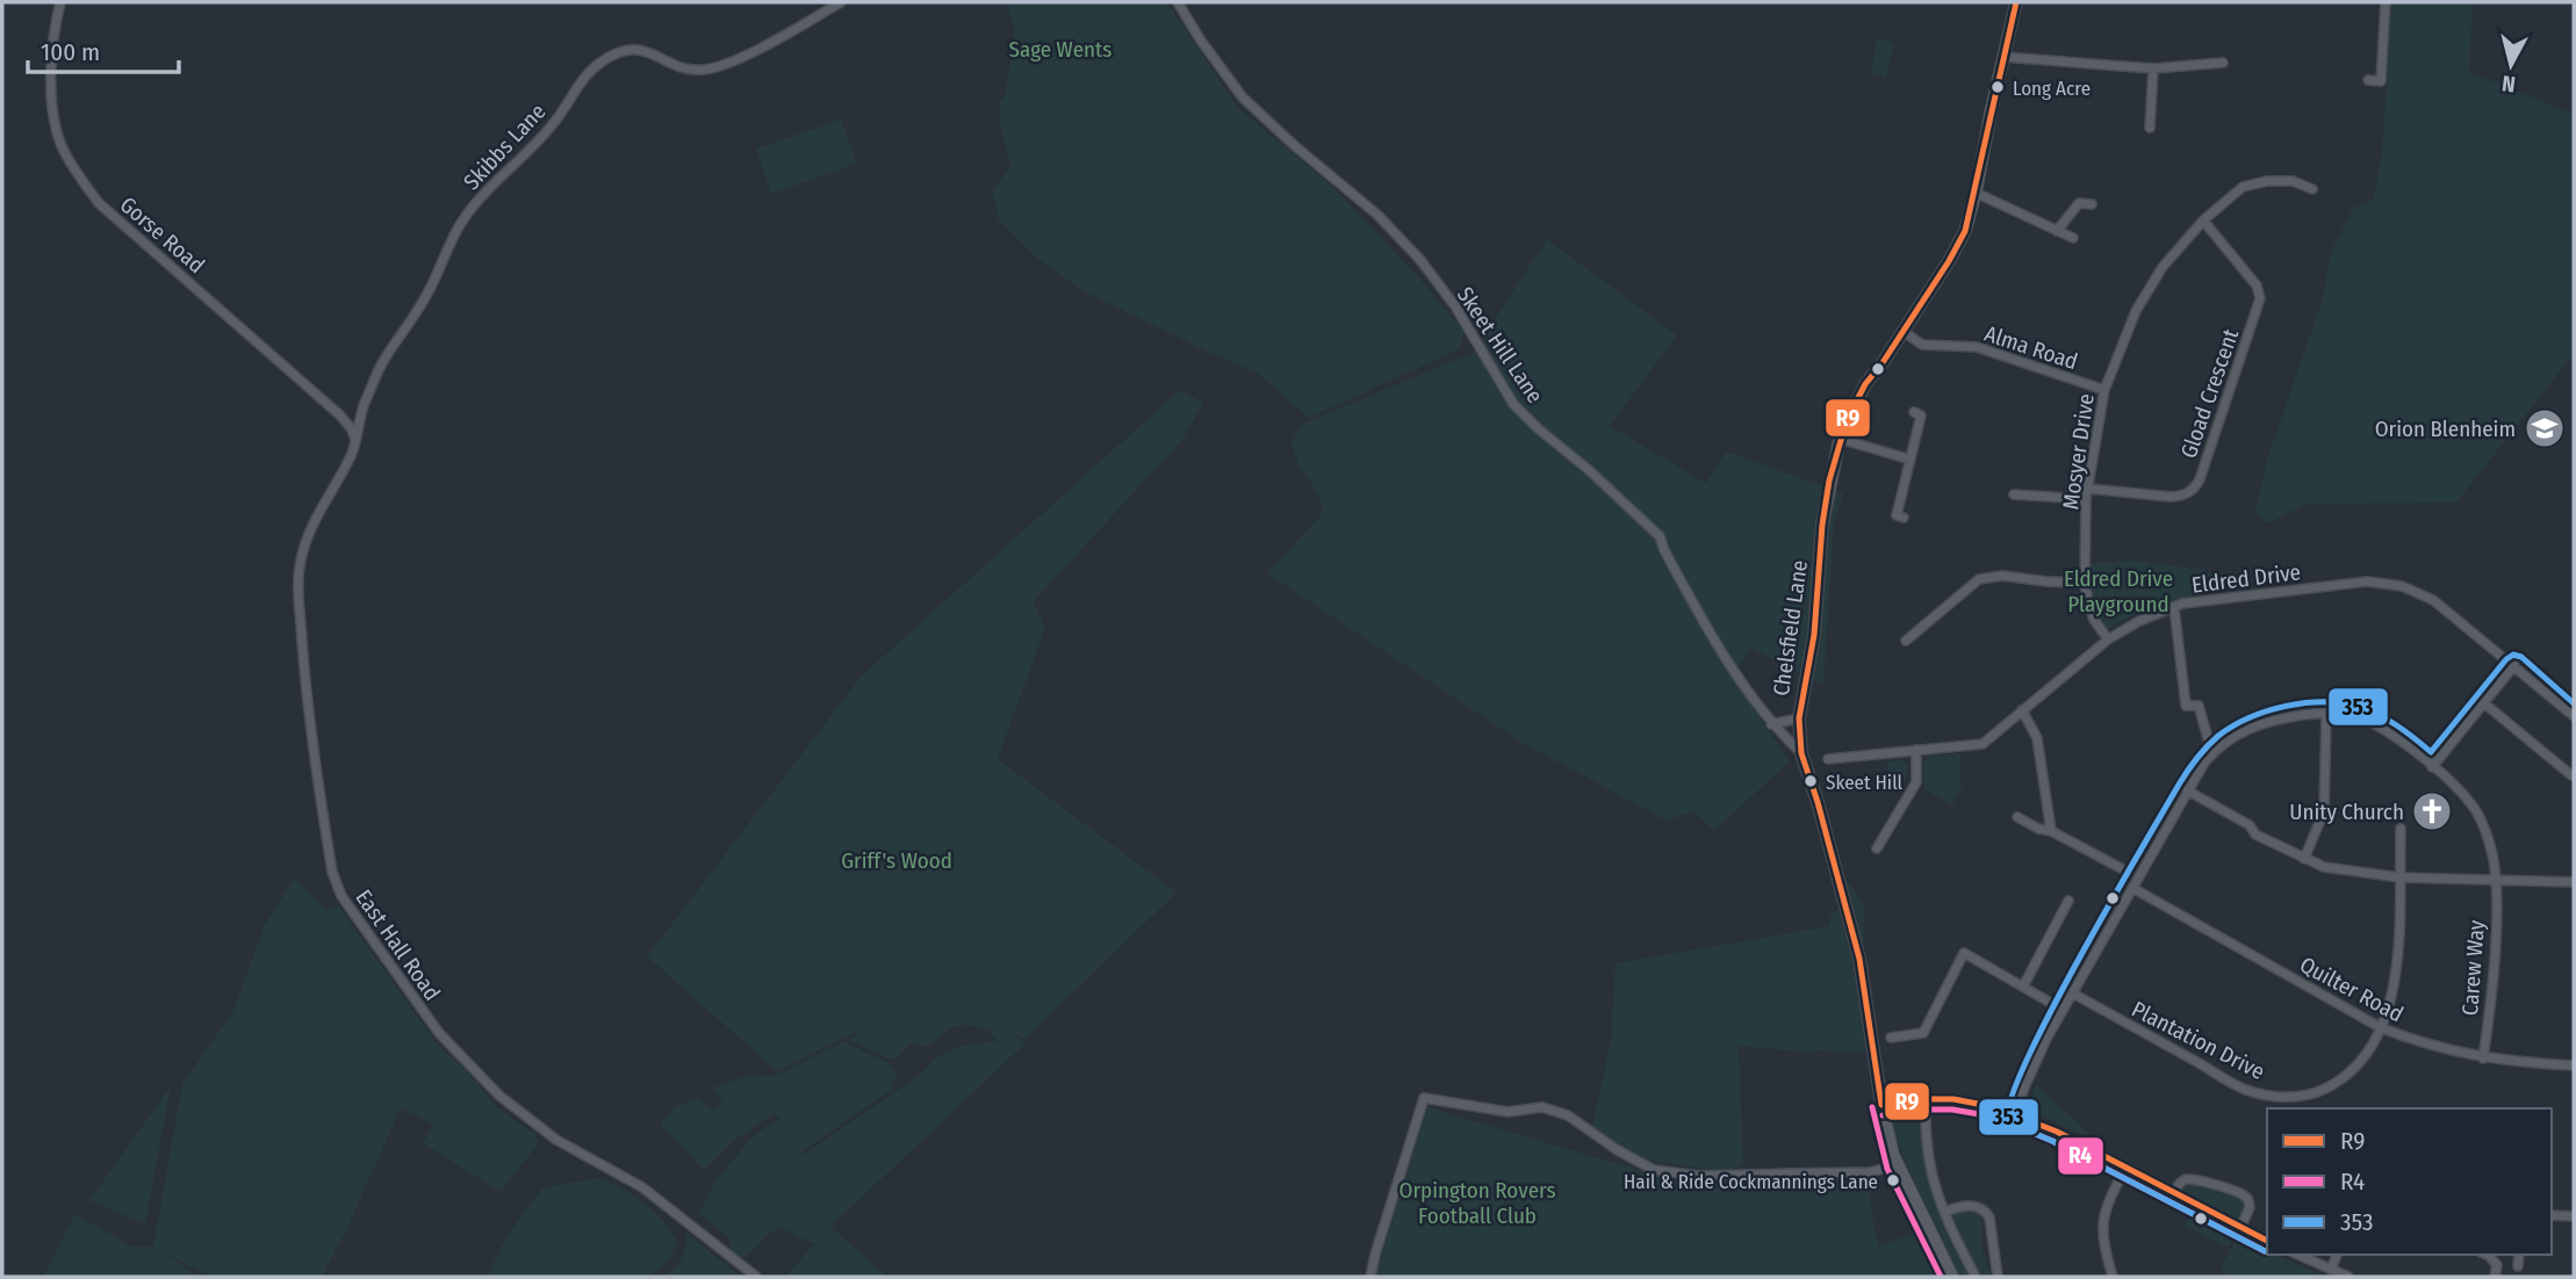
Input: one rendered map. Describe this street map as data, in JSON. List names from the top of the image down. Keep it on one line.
{"streets":{"street":["Skibbs Lane","Gorse Road","Skeet Hill Lane","Alma Road","Gload Crescent","Mosyer Drive","Eldred Drive","Chelsfield Lane","East Hall Road","Carew Way","Quilter Road","Plantation Drive"]},"crossings":[["Skibbs Lane","Gorse Road"],["Skibbs Lane","East Hall Road"],["Gorse Road","East Hall Road"],["Skeet Hill Lane","Chelsfield Lane"],["Alma Road","Mosyer Drive"],["Alma Road","Chelsfield Lane"],["Gload Crescent","Mosyer Drive"],["Mosyer Drive","Eldred Drive"],["Carew Way","Quilter Road"],["Quilter Road","Plantation Drive"]],"parks":["Sage Wents","Eldred Drive Playground","Griff's Wood","Orpington Rovers Football Club"],"places":{"other":["Long Acre","Skeet Hill","Hail & Ride Cockmannings Lane"],"school or university":["Orion Blenheim"],"church":["Unity Church"]},"lines":["transit line R9","transit line 353","transit line R4"],"legend":["R9","R4","353"],"scale_bar":"100 m","north":"bottom"}
